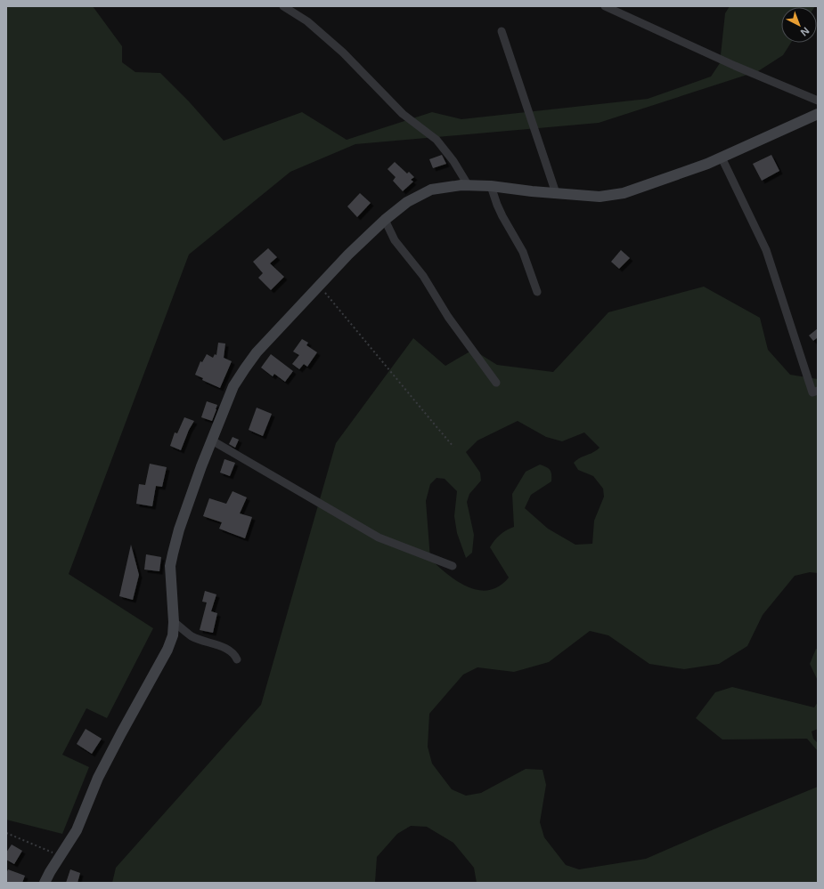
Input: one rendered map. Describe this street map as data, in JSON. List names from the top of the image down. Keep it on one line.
{"north":"bottom right"}
